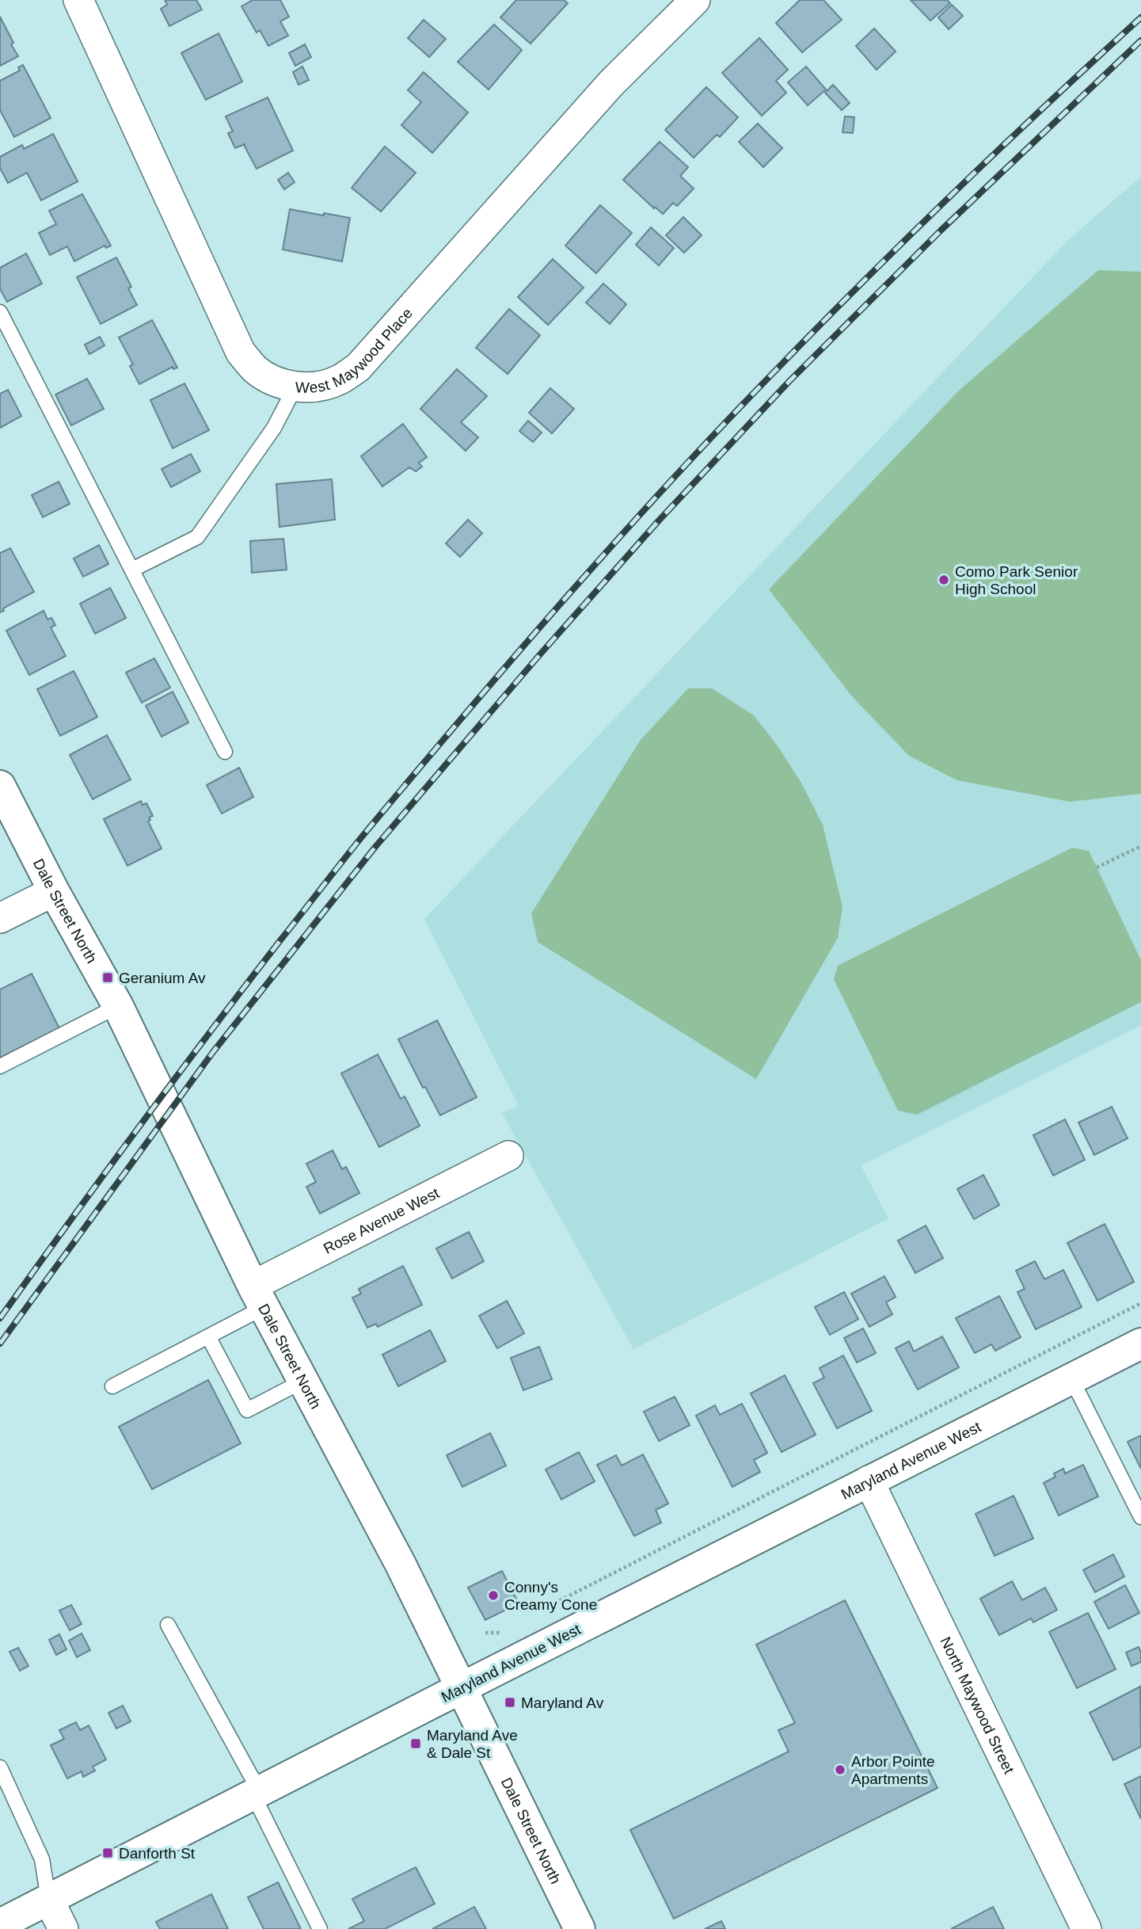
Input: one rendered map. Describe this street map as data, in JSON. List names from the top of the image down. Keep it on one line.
{"streets":{"main road":["Dale Street North","Maryland Avenue West"],"street":["West Maywood Place","Rose Avenue West","North Maywood Street"]},"crossings":[["Dale Street North","Rose Avenue West"],["Dale Street North","Maryland Avenue West"],["Maryland Avenue West","North Maywood Street"]],"places":{"other":["Como Park Senior High School","Conny's Creamy Cone","Arbor Pointe Apartments"],"transit":["Geranium Av","Maryland Av","Maryland Ave & Dale St","Danforth St"]}}
